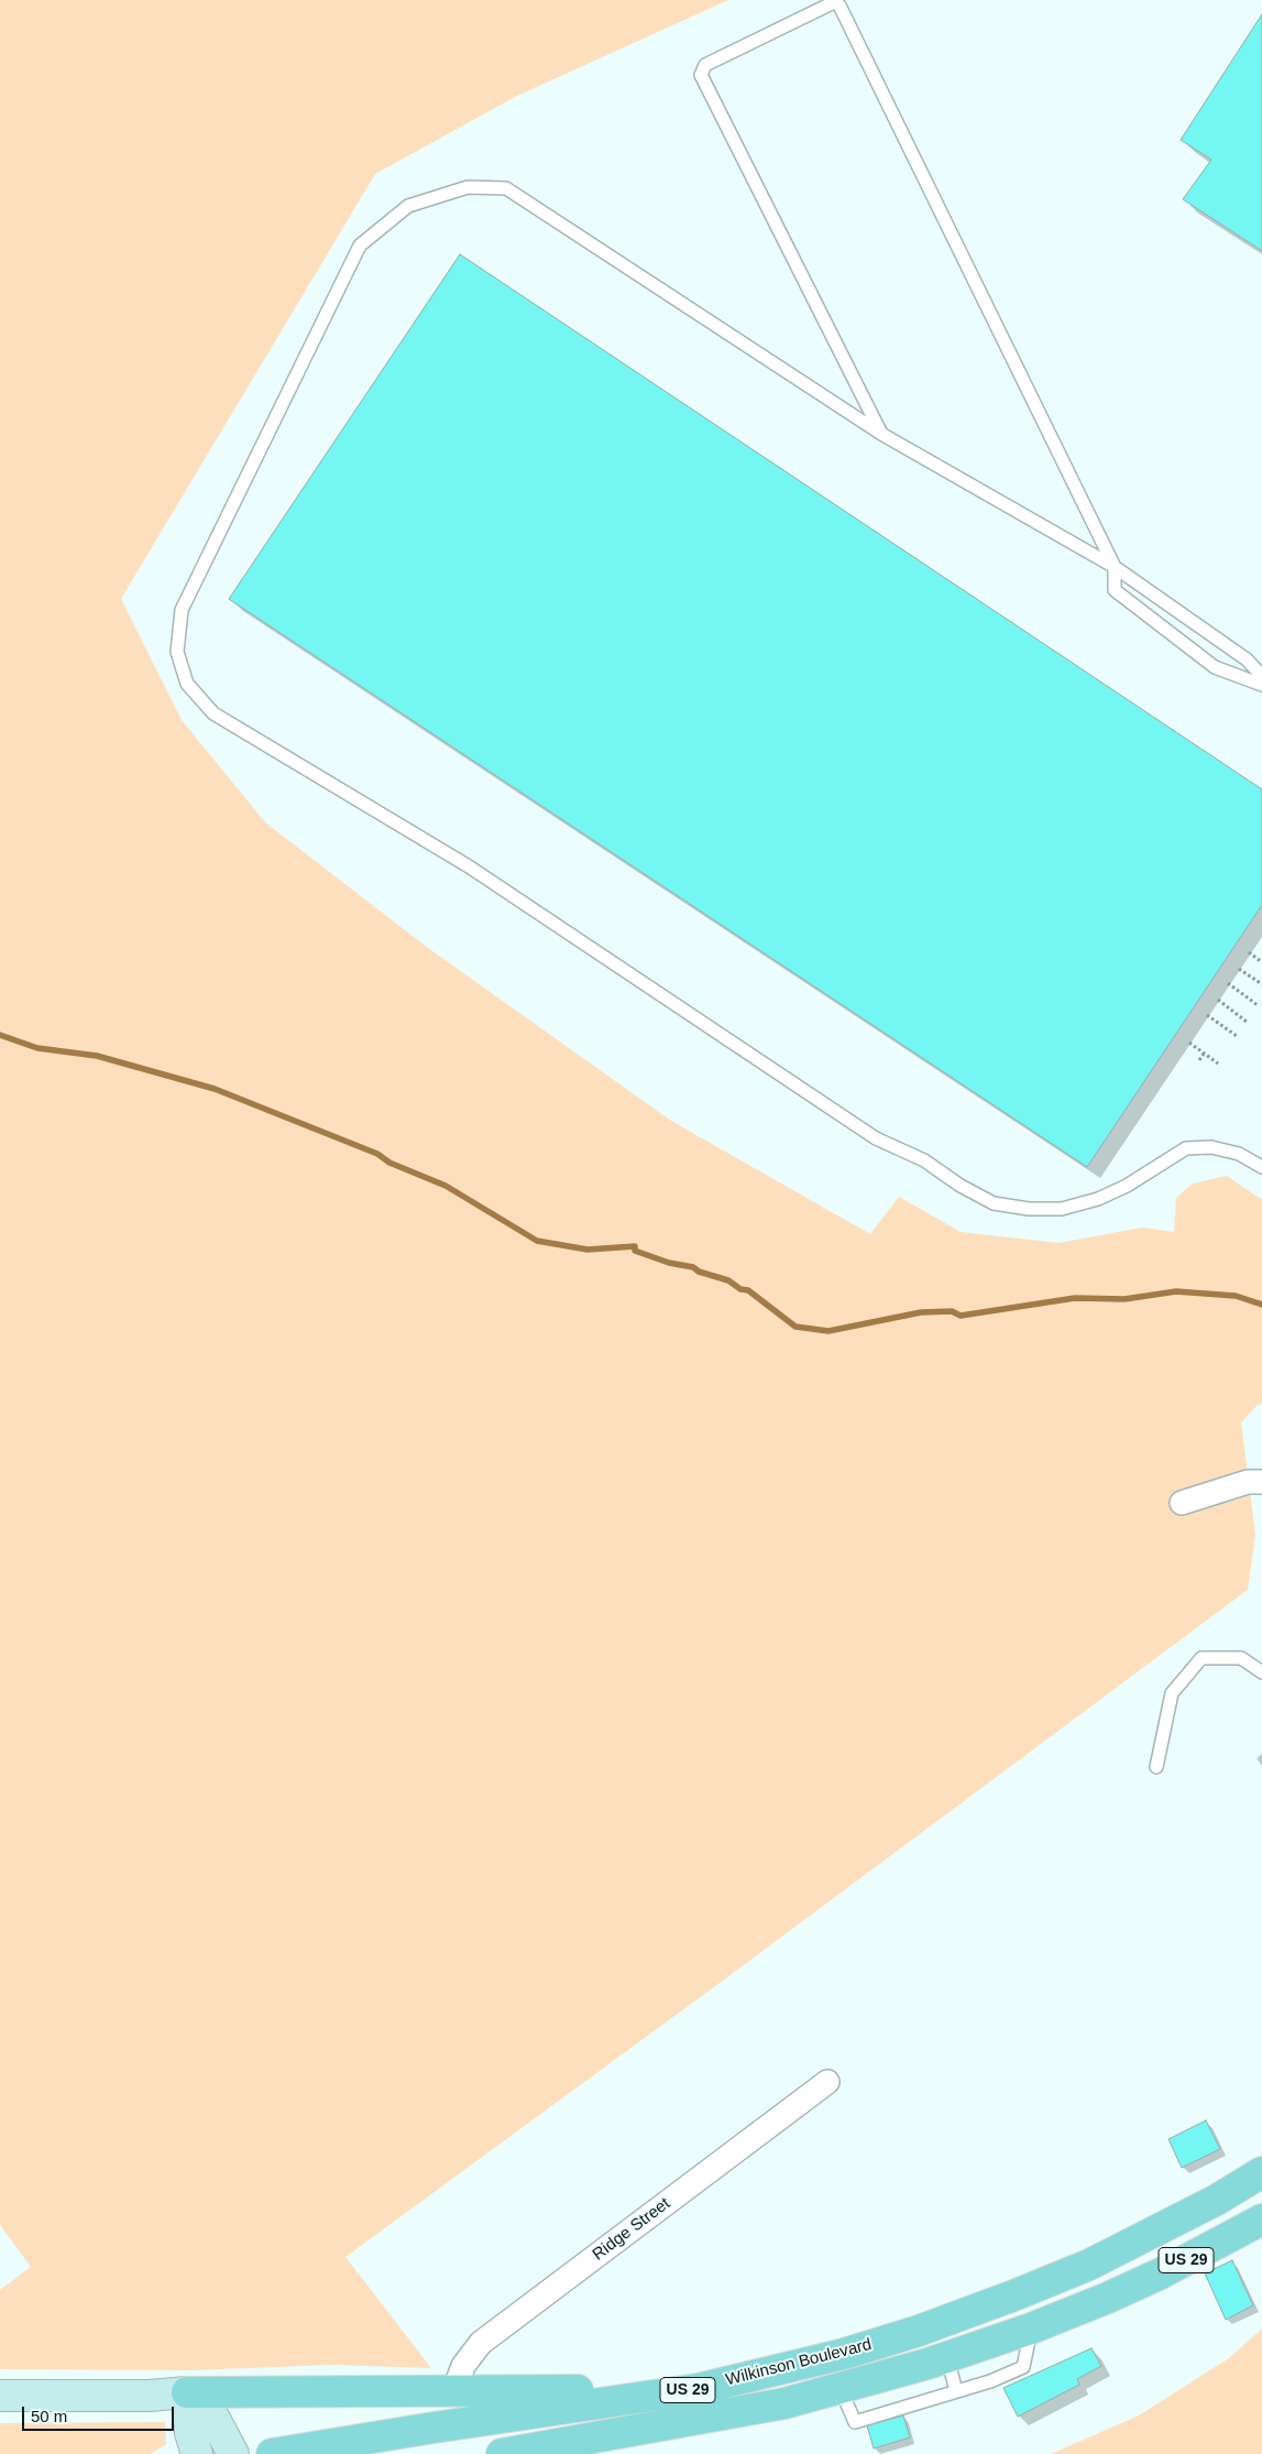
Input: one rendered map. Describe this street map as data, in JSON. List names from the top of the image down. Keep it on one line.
{"streets":{"main road":["US 29","Wilkinson Boulevard"],"street":["Ridge Street"]},"scale_bar":"50 m"}
